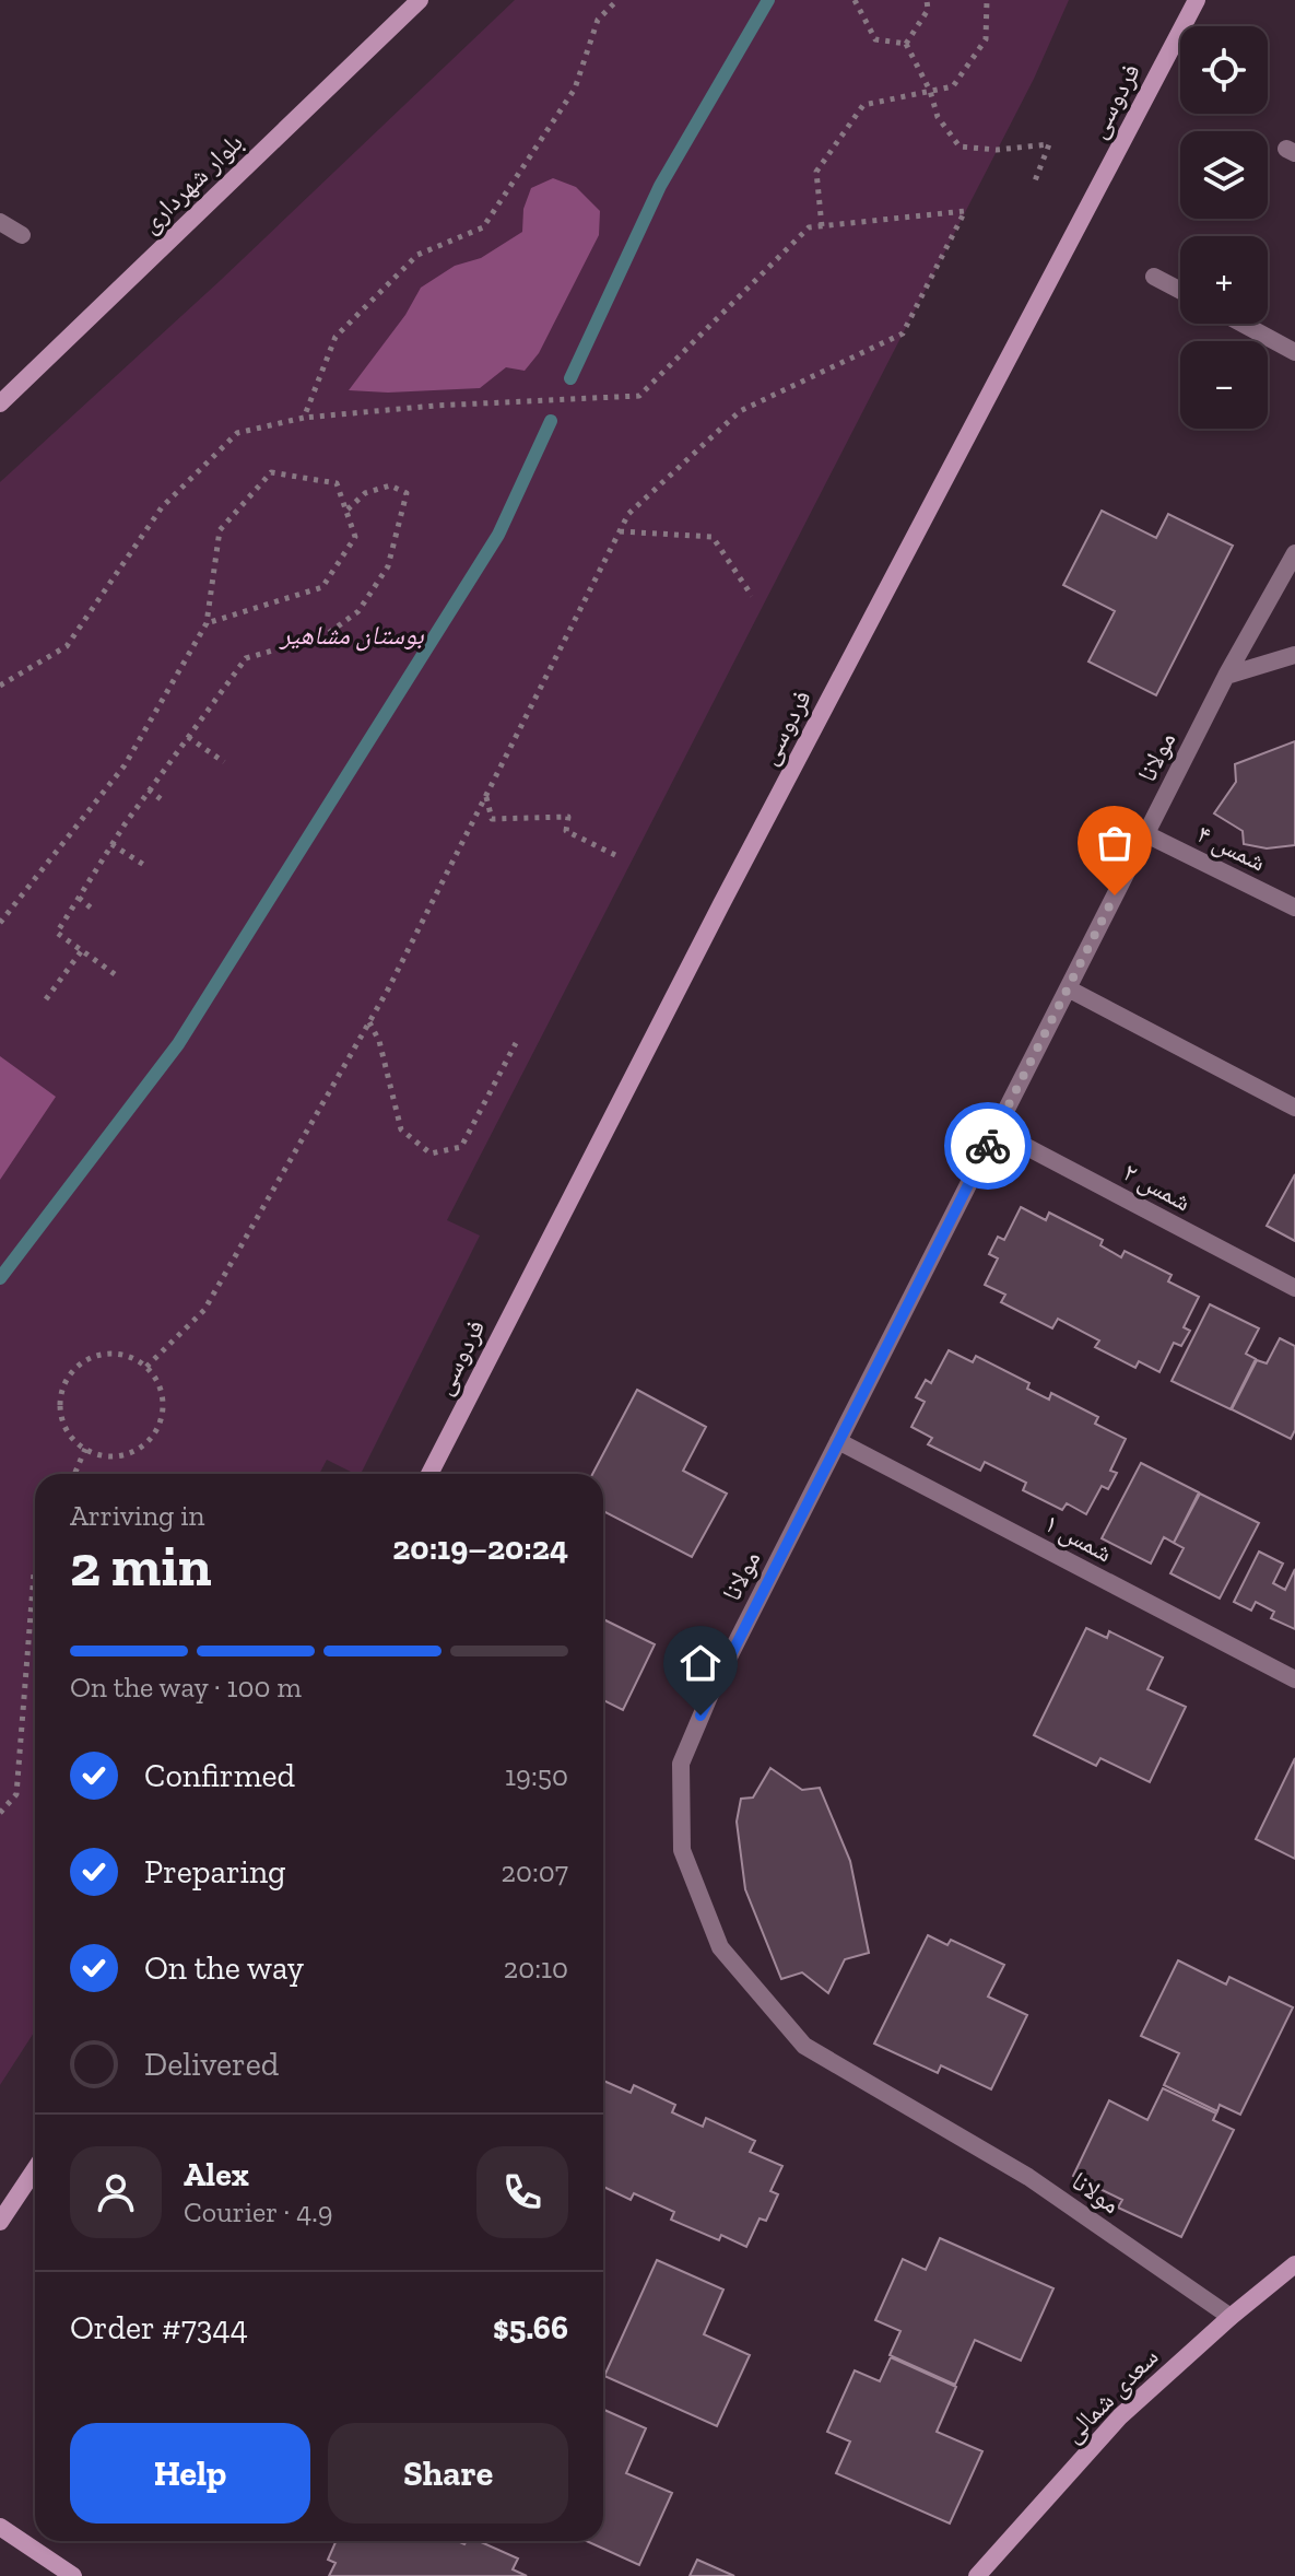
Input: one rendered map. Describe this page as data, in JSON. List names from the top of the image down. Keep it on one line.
{"streets":{"main road":["فردوسی","بلوار شهرداری","سعدی شمالی"],"street":["مولانا","شمس ۴","شمس ۲","شمس ۱"]},"crossings":[["مولانا","شمس ۴"],["مولانا","شمس ۲"],["مولانا","شمس ۱"],["مولانا","سعدی شمالی"]],"parks":["بوستان مشاهیر"],"page":{"map_buttons":["+","−"],"heading":["2 min","Arriving in","20:19–20:24"],"panel":["Alex","Courier · 4.9","Order #7344","$5.66"],"bar":"On the way · 100 m","list":[["Confirmed","19:50"],["Preparing","20:07"],["On the way","20:10"],"Delivered"],"buttons":["Help","Share"]}}
